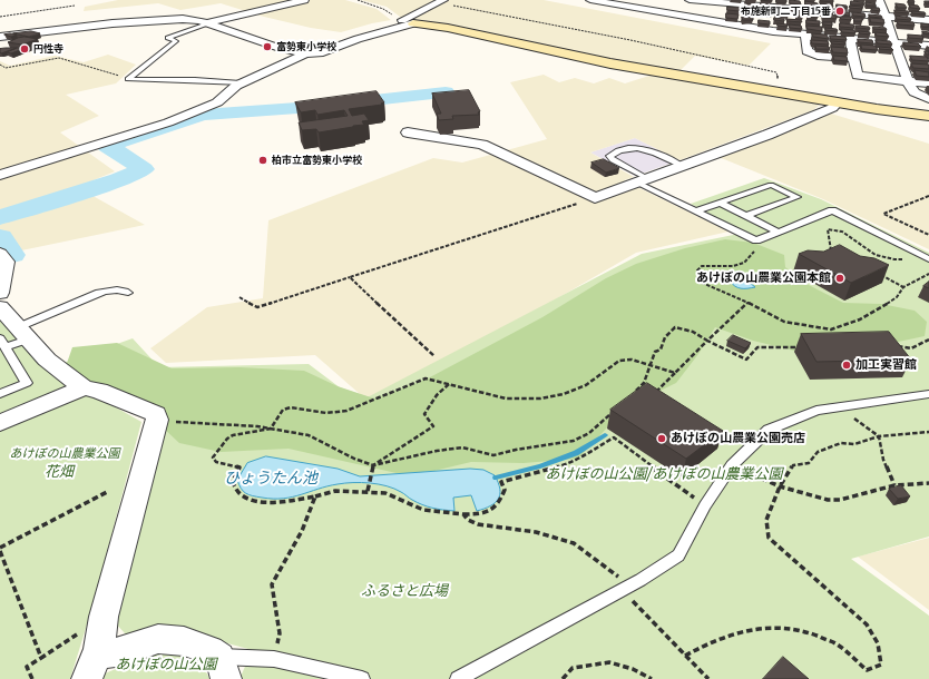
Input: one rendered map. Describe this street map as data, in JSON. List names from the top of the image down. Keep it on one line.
{"water":["ひょうたん池"],"parks":["あけぼの山農業公園","花畑","あけぼの山公園/あけぼの山農業公園","ふるさと広場","あけぼの山公園"],"places":["布施新町二丁目15番","富勢東小学校","円性寺","柏市立富勢東小学校","あけぼの山農業公園本館","加工実習館","あけぼの山農業公園売店"]}
